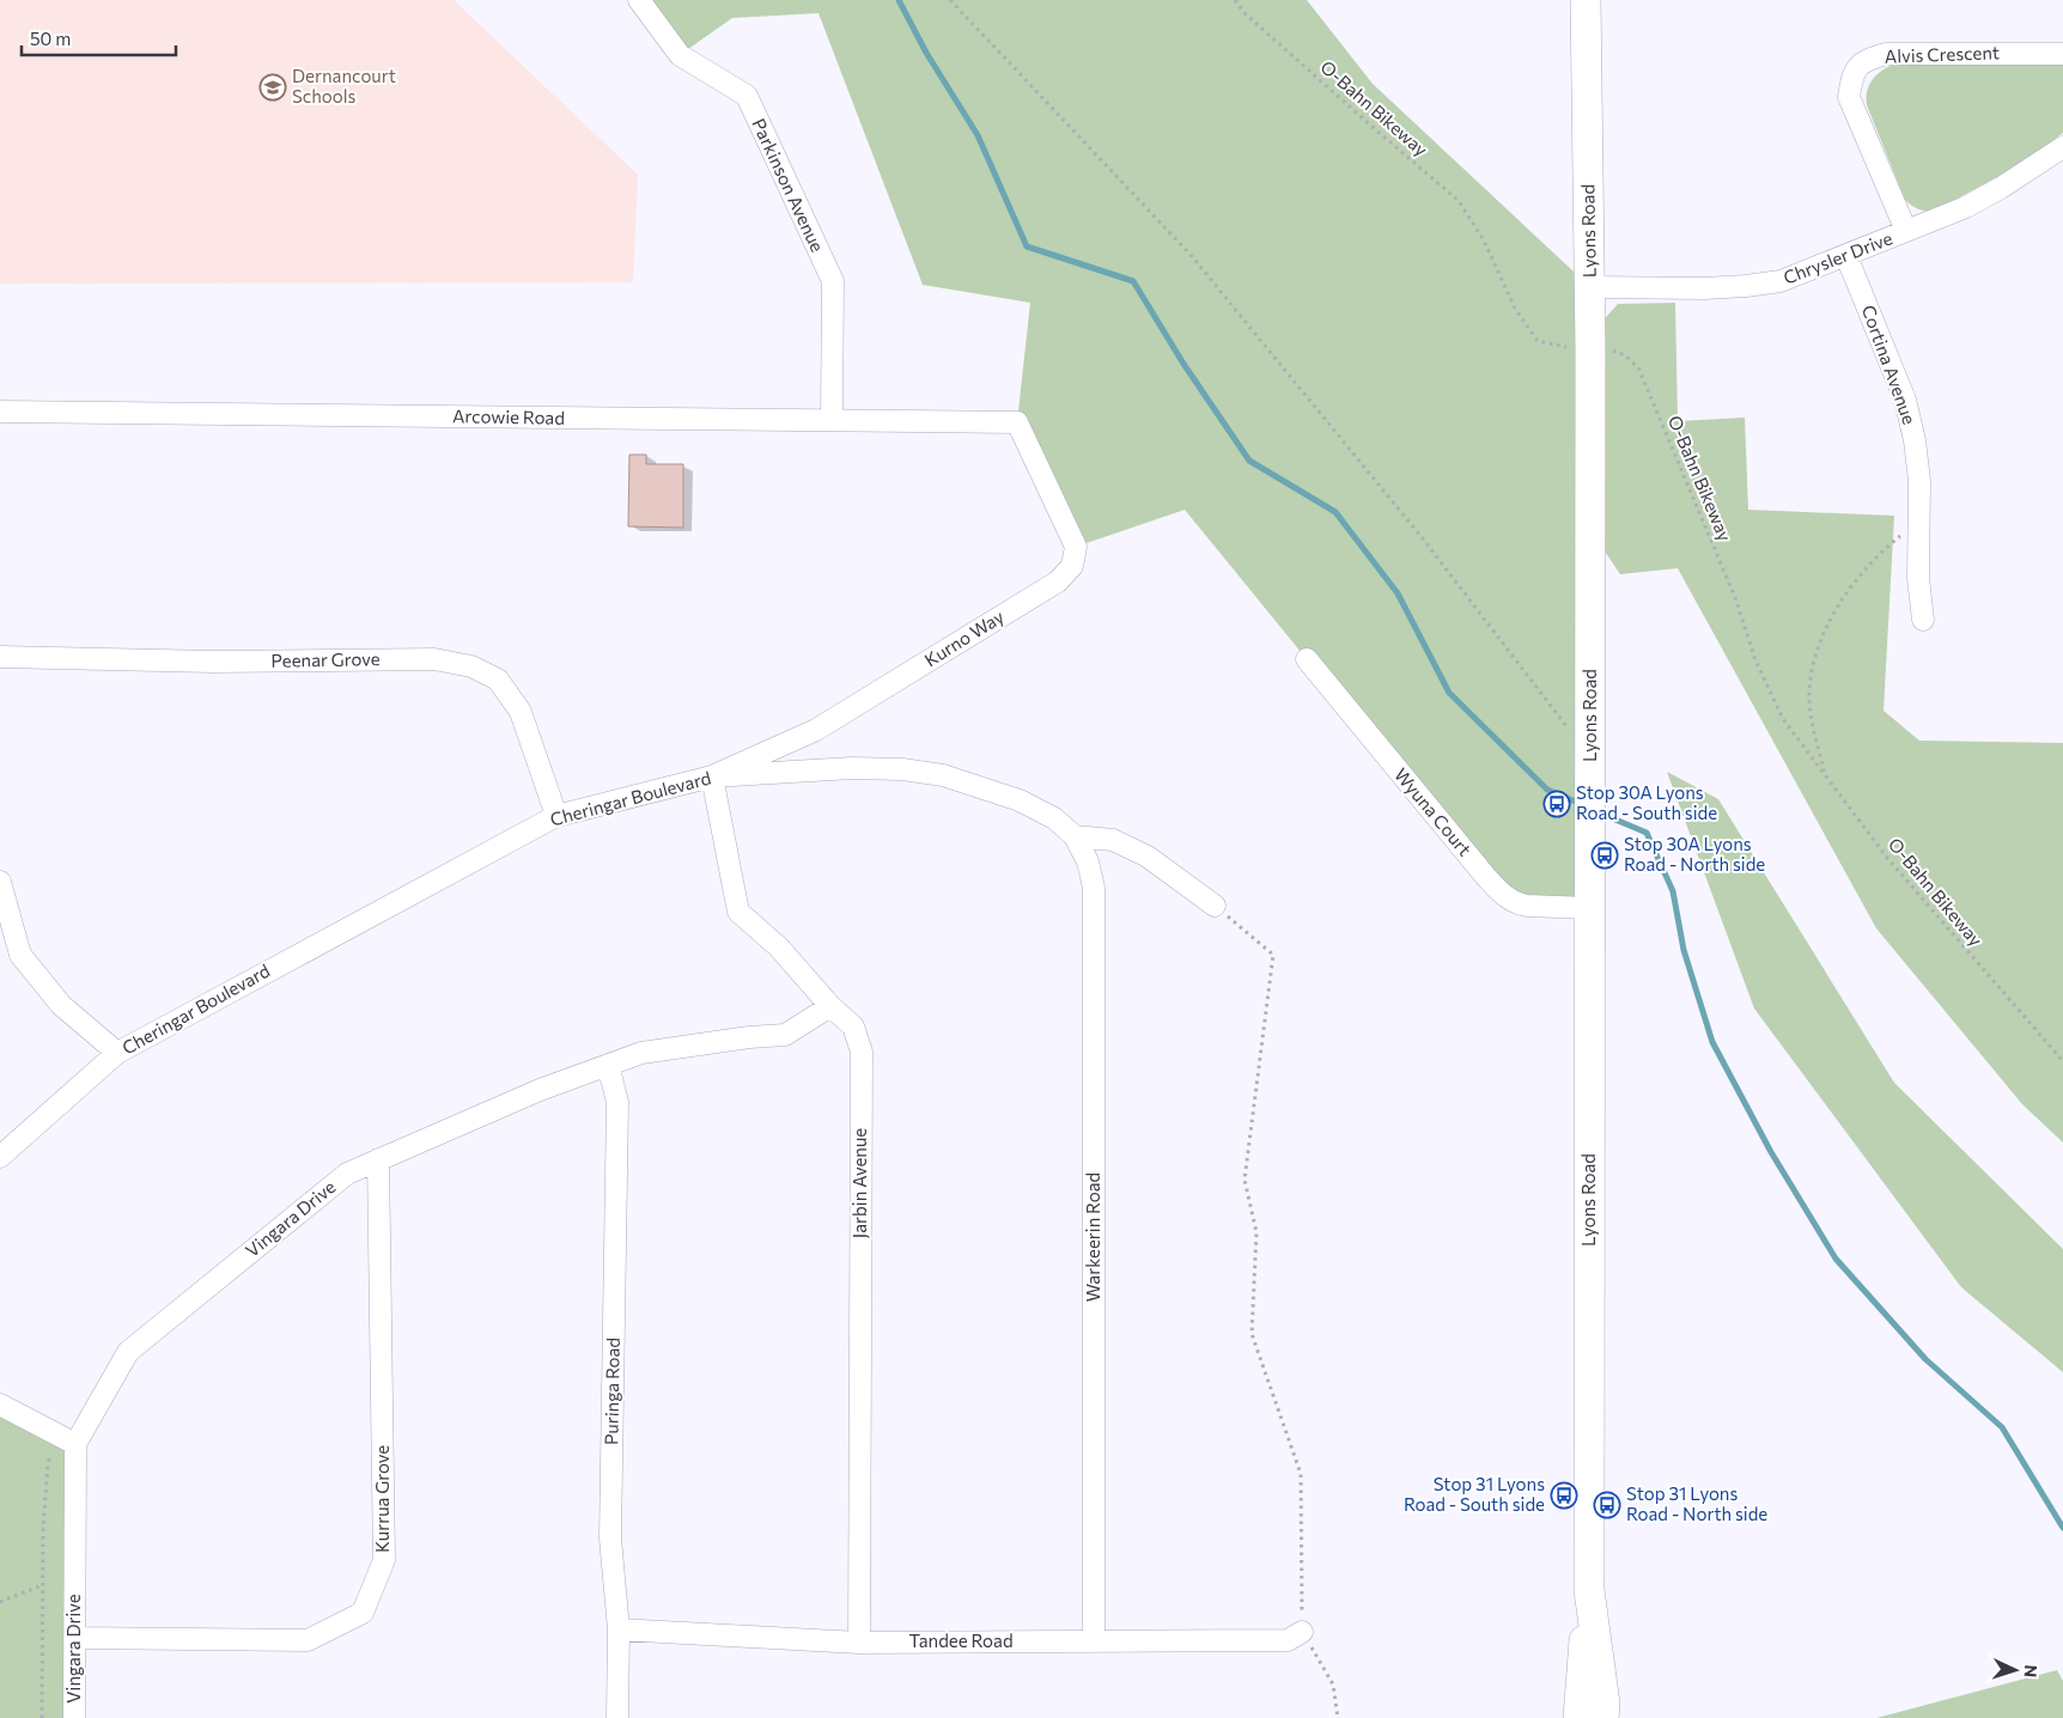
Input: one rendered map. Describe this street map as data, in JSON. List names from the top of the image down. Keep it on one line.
{"streets":{"street":["Alvis Crescent","Parkinson Avenue","Lyons Road","Chrysler Drive","Cortina Avenue","Arcowie Road","Kurno Way","Peenar Grove","Cheringar Boulevard","Wyuna Court","Jarbin Avenue","Vingara Drive","Warkeerin Road","Puringa Road","Kurrua Grove","Tandee Road"],"path":["O-Bahn Bikeway"]},"crossings":[["Alvis Crescent","Chrysler Drive"],["O-Bahn Bikeway","Lyons Road"],["Parkinson Avenue","Arcowie Road"],["Lyons Road","Chrysler Drive"],["Lyons Road","Wyuna Court"],["Chrysler Drive","Cortina Avenue"],["Arcowie Road","Kurno Way"],["Kurno Way","Cheringar Boulevard"],["Kurno Way","Jarbin Avenue"],["Peenar Grove","Cheringar Boulevard"],["Cheringar Boulevard","Jarbin Avenue"],["Cheringar Boulevard","Warkeerin Road"],["Jarbin Avenue","Vingara Drive"],["Jarbin Avenue","Tandee Road"],["Vingara Drive","Puringa Road"],["Vingara Drive","Kurrua Grove"],["Warkeerin Road","Tandee Road"],["Puringa Road","Tandee Road"]],"places":{"school or university":["Dernancourt Schools"],"bus stop":["Stop 30A Lyons Road - South side","Stop 30A Lyons Road - North side","Stop 31 Lyons Road - South side","Stop 31 Lyons Road - North side"]},"scale_bar":"50 m","north":"right"}
